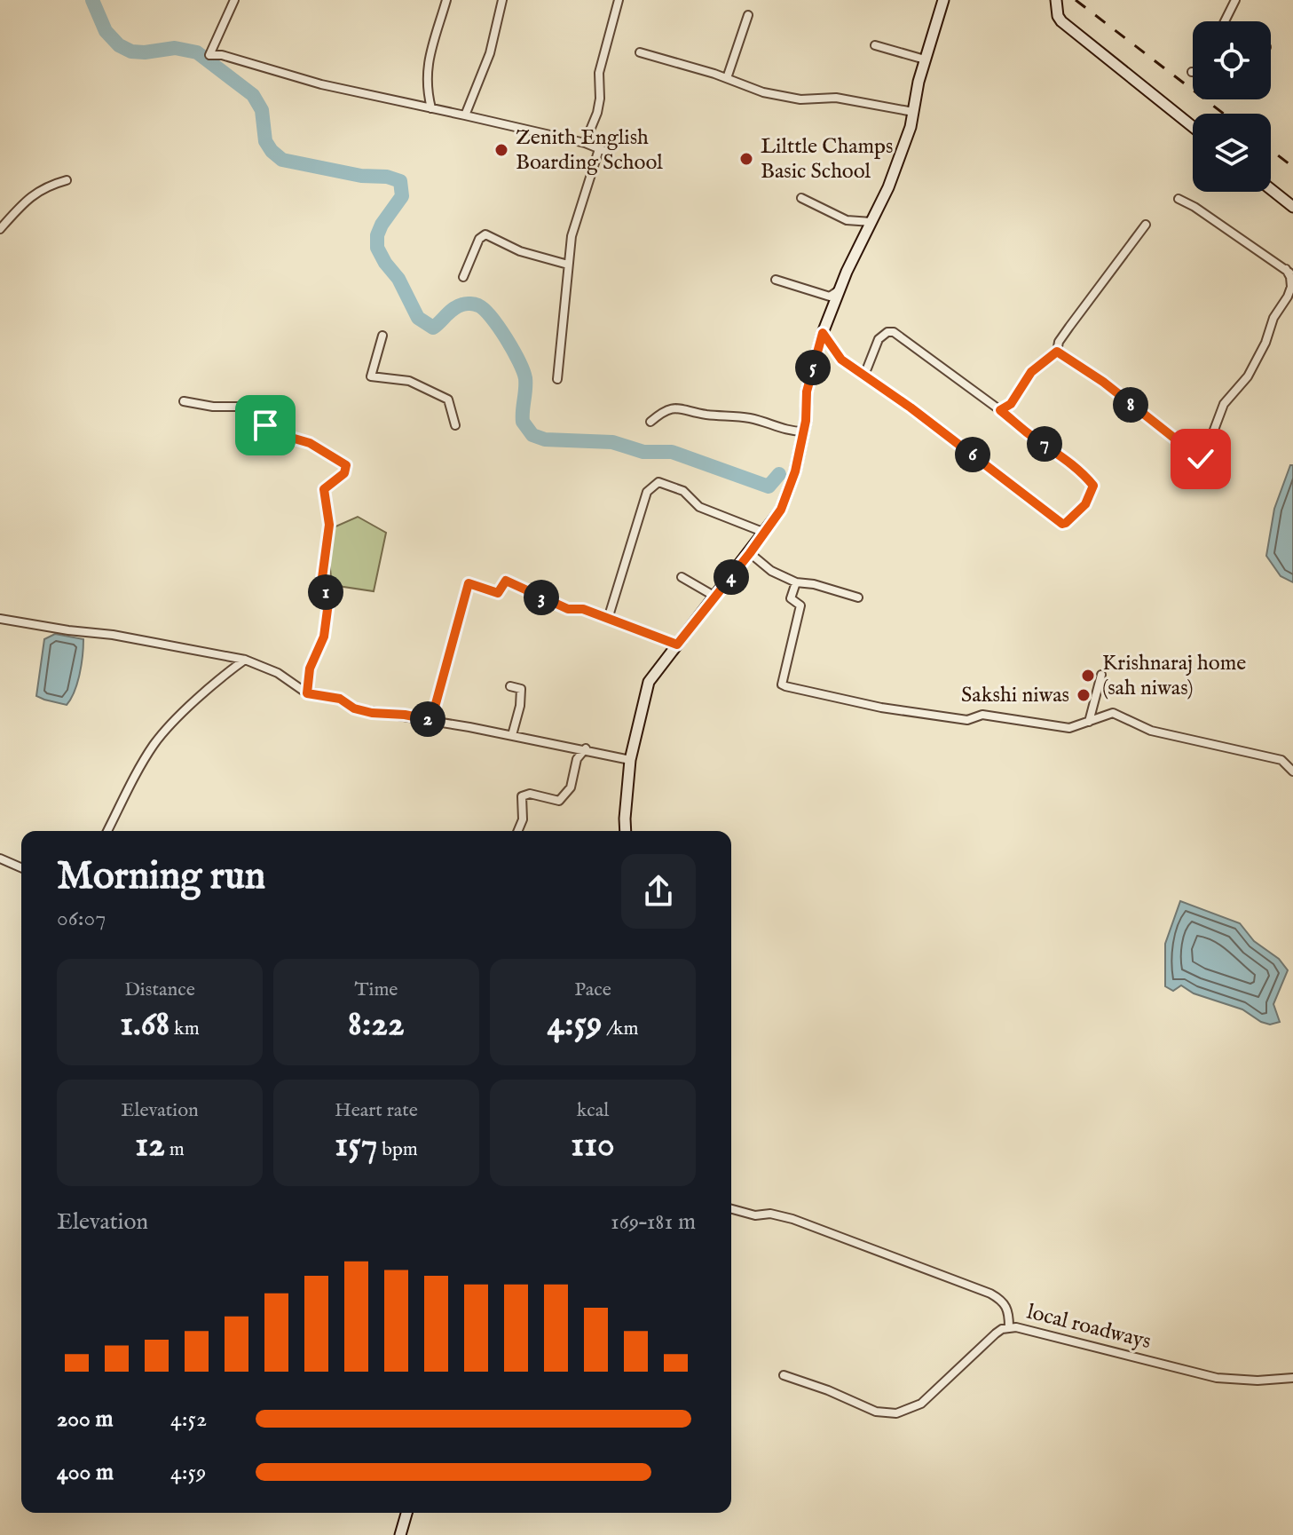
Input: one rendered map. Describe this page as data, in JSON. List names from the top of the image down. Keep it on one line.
{"streets":{"street":["local roadways"]},"places":["Zenith English Boarding School","Lilttle Champs Basic School","Krishnaraj home (sah niwas)","Sakshi niwas"],"page":{"pins":["5","8","7","6","4","1","3","2"],"heading":["Morning run","06:07"],"stats":[["Distance","1.68 km"],["Time","8:22"],["Pace","4:59 /km"],["Elevation","12 m"],["Heart rate","157 bpm"],["kcal","110"]],"chart":["Elevation","169–181 m"],"list":[{"name":"200 m","note":"4:52"},{"name":"400 m","note":"4:59"}]}}
